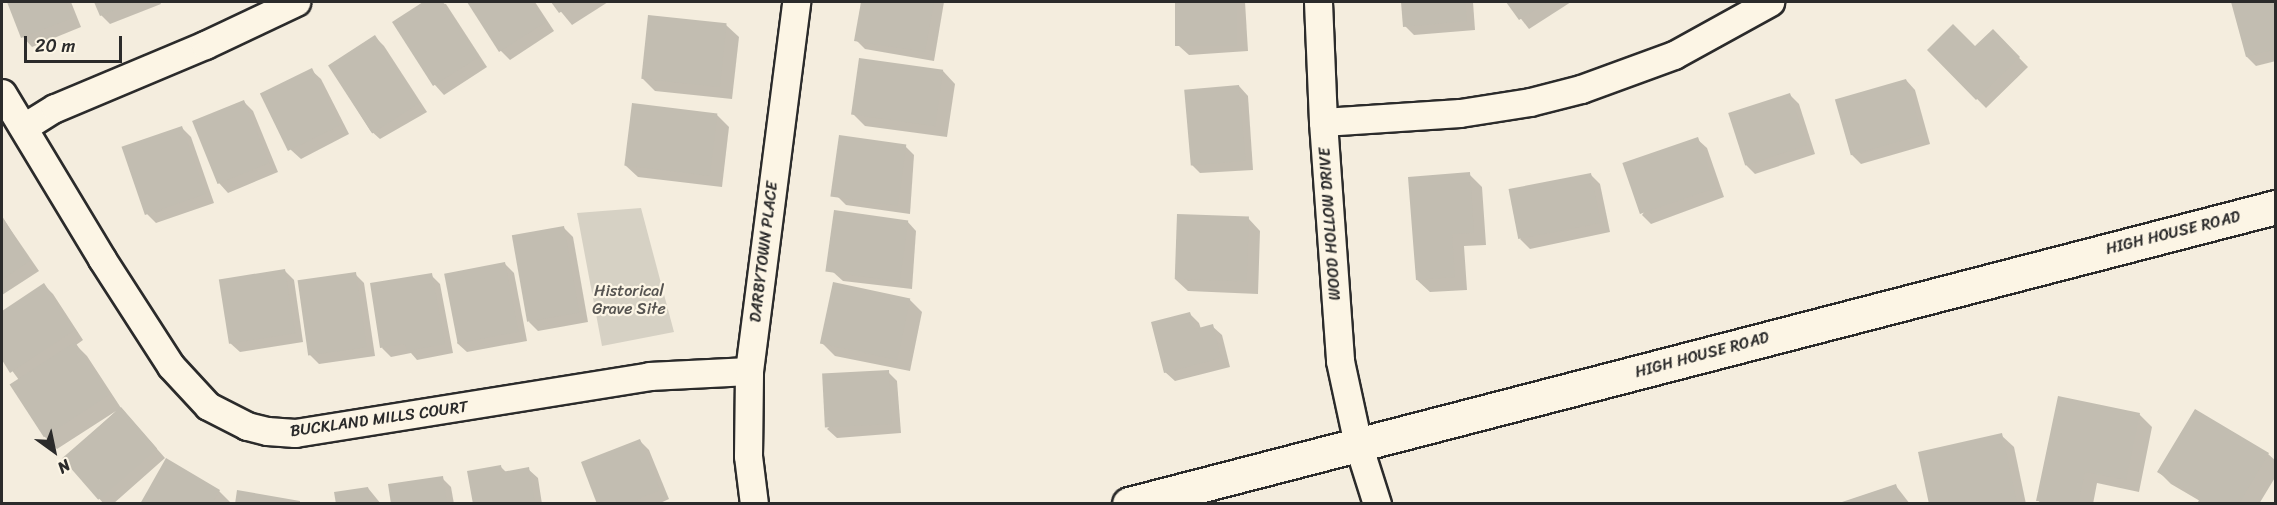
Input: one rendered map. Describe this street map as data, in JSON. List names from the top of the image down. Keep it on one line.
{"streets":{"main road":["HIGH HOUSE ROAD"],"street":["WOOD HOLLOW DRIVE","DARBYTOWN PLACE","BUCKLAND MILLS COURT"]},"crossings":[["WOOD HOLLOW DRIVE","HIGH HOUSE ROAD"],["DARBYTOWN PLACE","BUCKLAND MILLS COURT"]],"parks":["Historical Grave Site"],"scale_bar":"20 m","north":"bottom right"}
